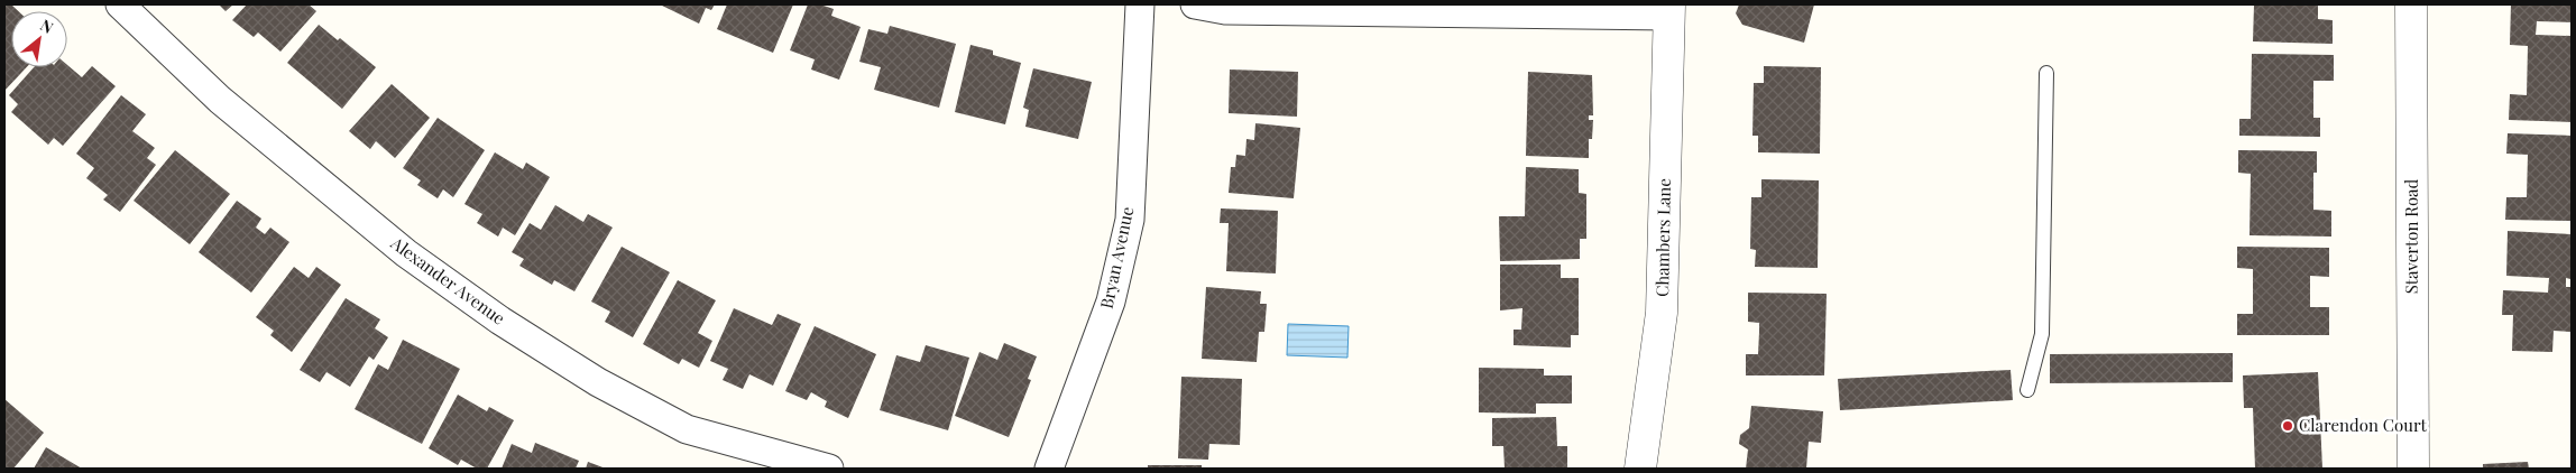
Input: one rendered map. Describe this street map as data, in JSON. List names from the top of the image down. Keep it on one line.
{"streets":{"street":["Staverton Road","Chambers Lane","Bryan Avenue","Alexander Avenue"]},"places":["Clarendon Court"],"north":"top right"}
